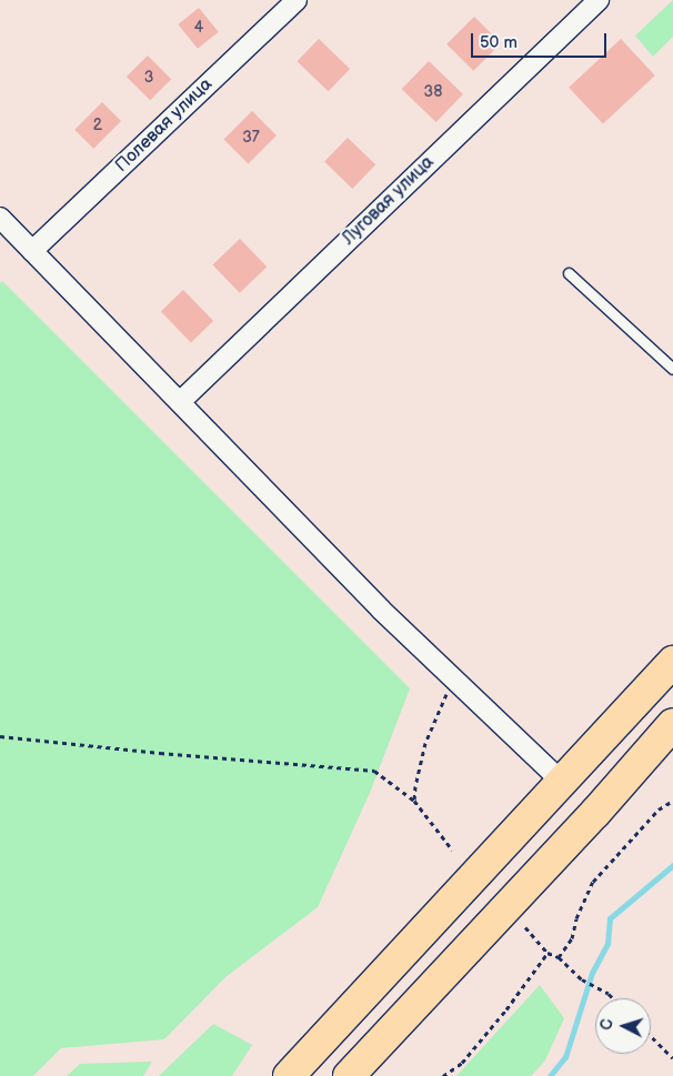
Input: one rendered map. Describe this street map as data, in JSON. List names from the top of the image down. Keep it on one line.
{"streets":{"street":["Полевая улица","Луговая улица"]},"house_numbers":["4","3","38","2","37"],"scale_bar":"50 m","north":"left"}
